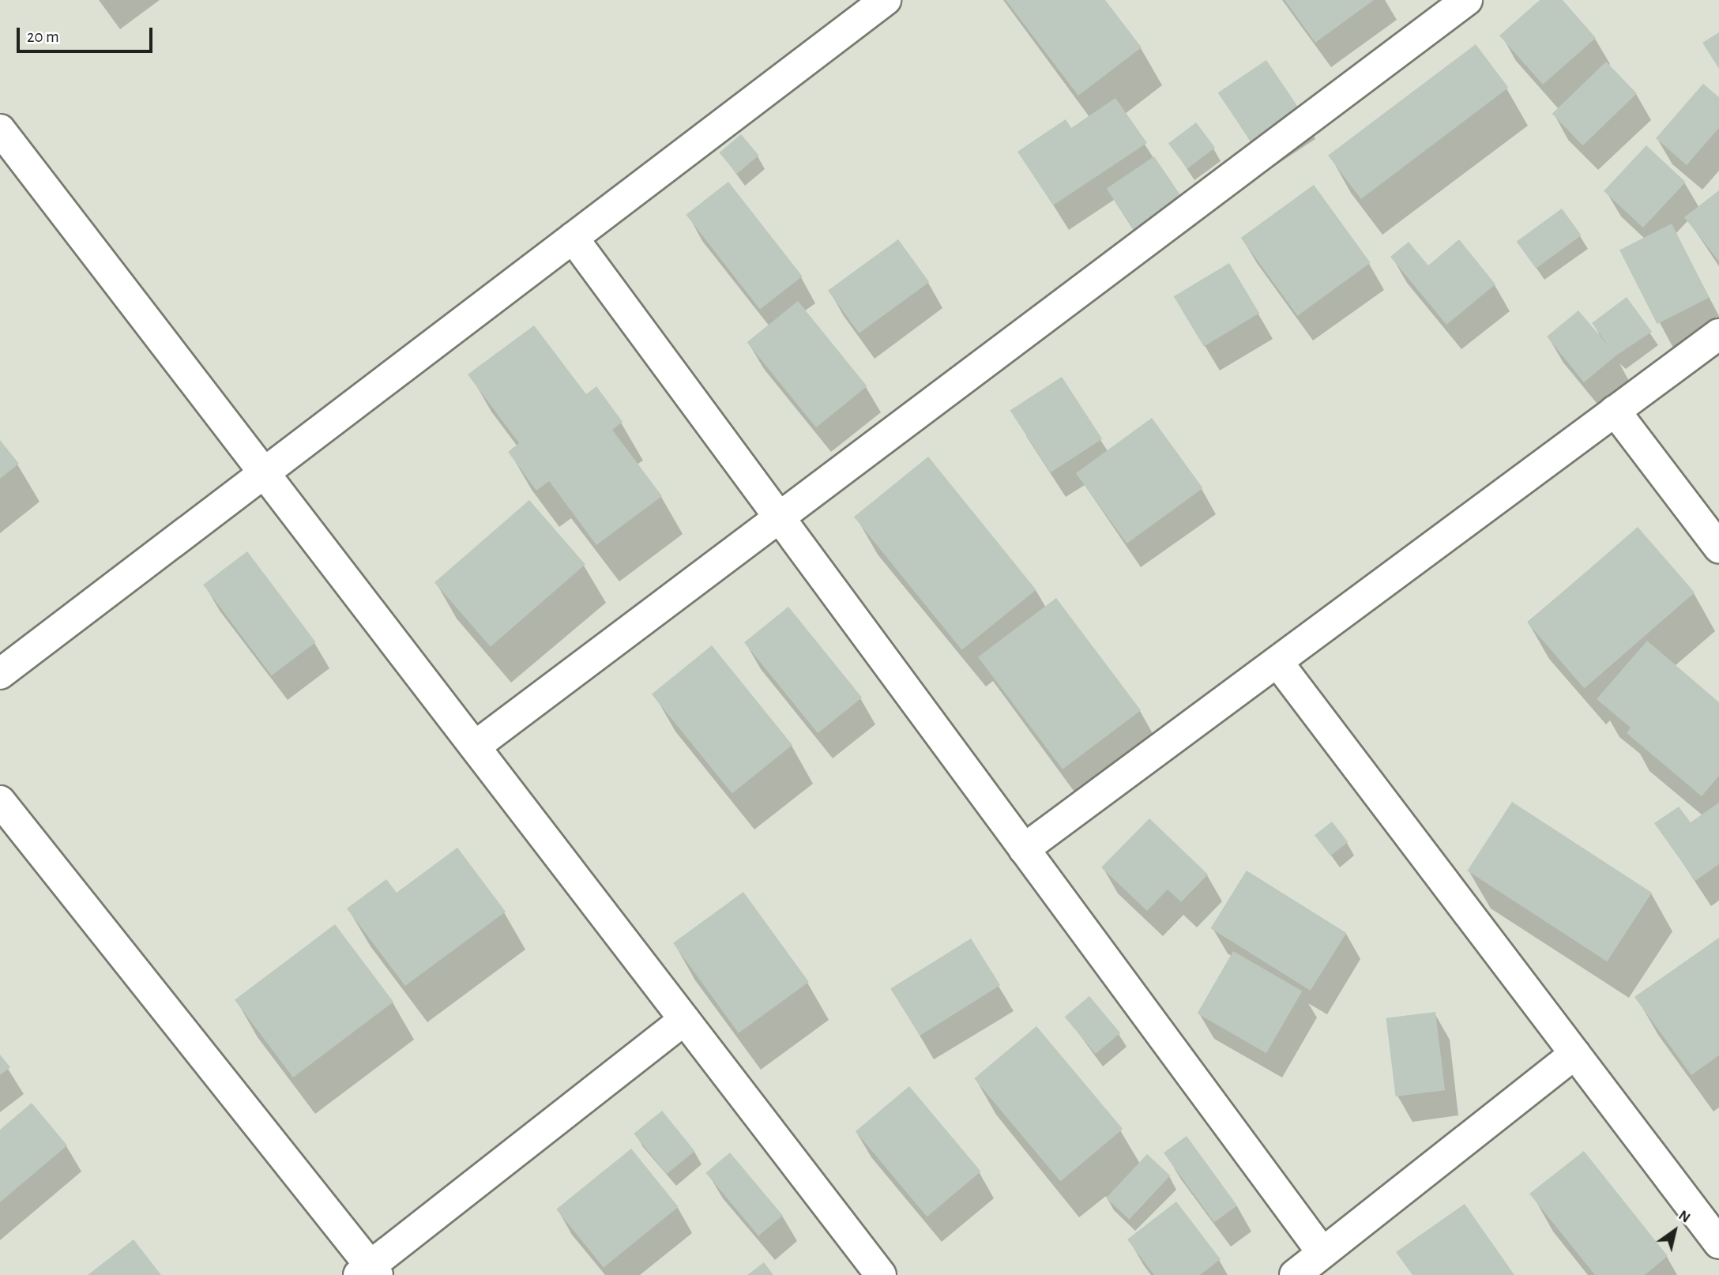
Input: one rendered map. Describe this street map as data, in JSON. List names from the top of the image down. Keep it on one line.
{"scale_bar":"20 m","north":"top right"}
